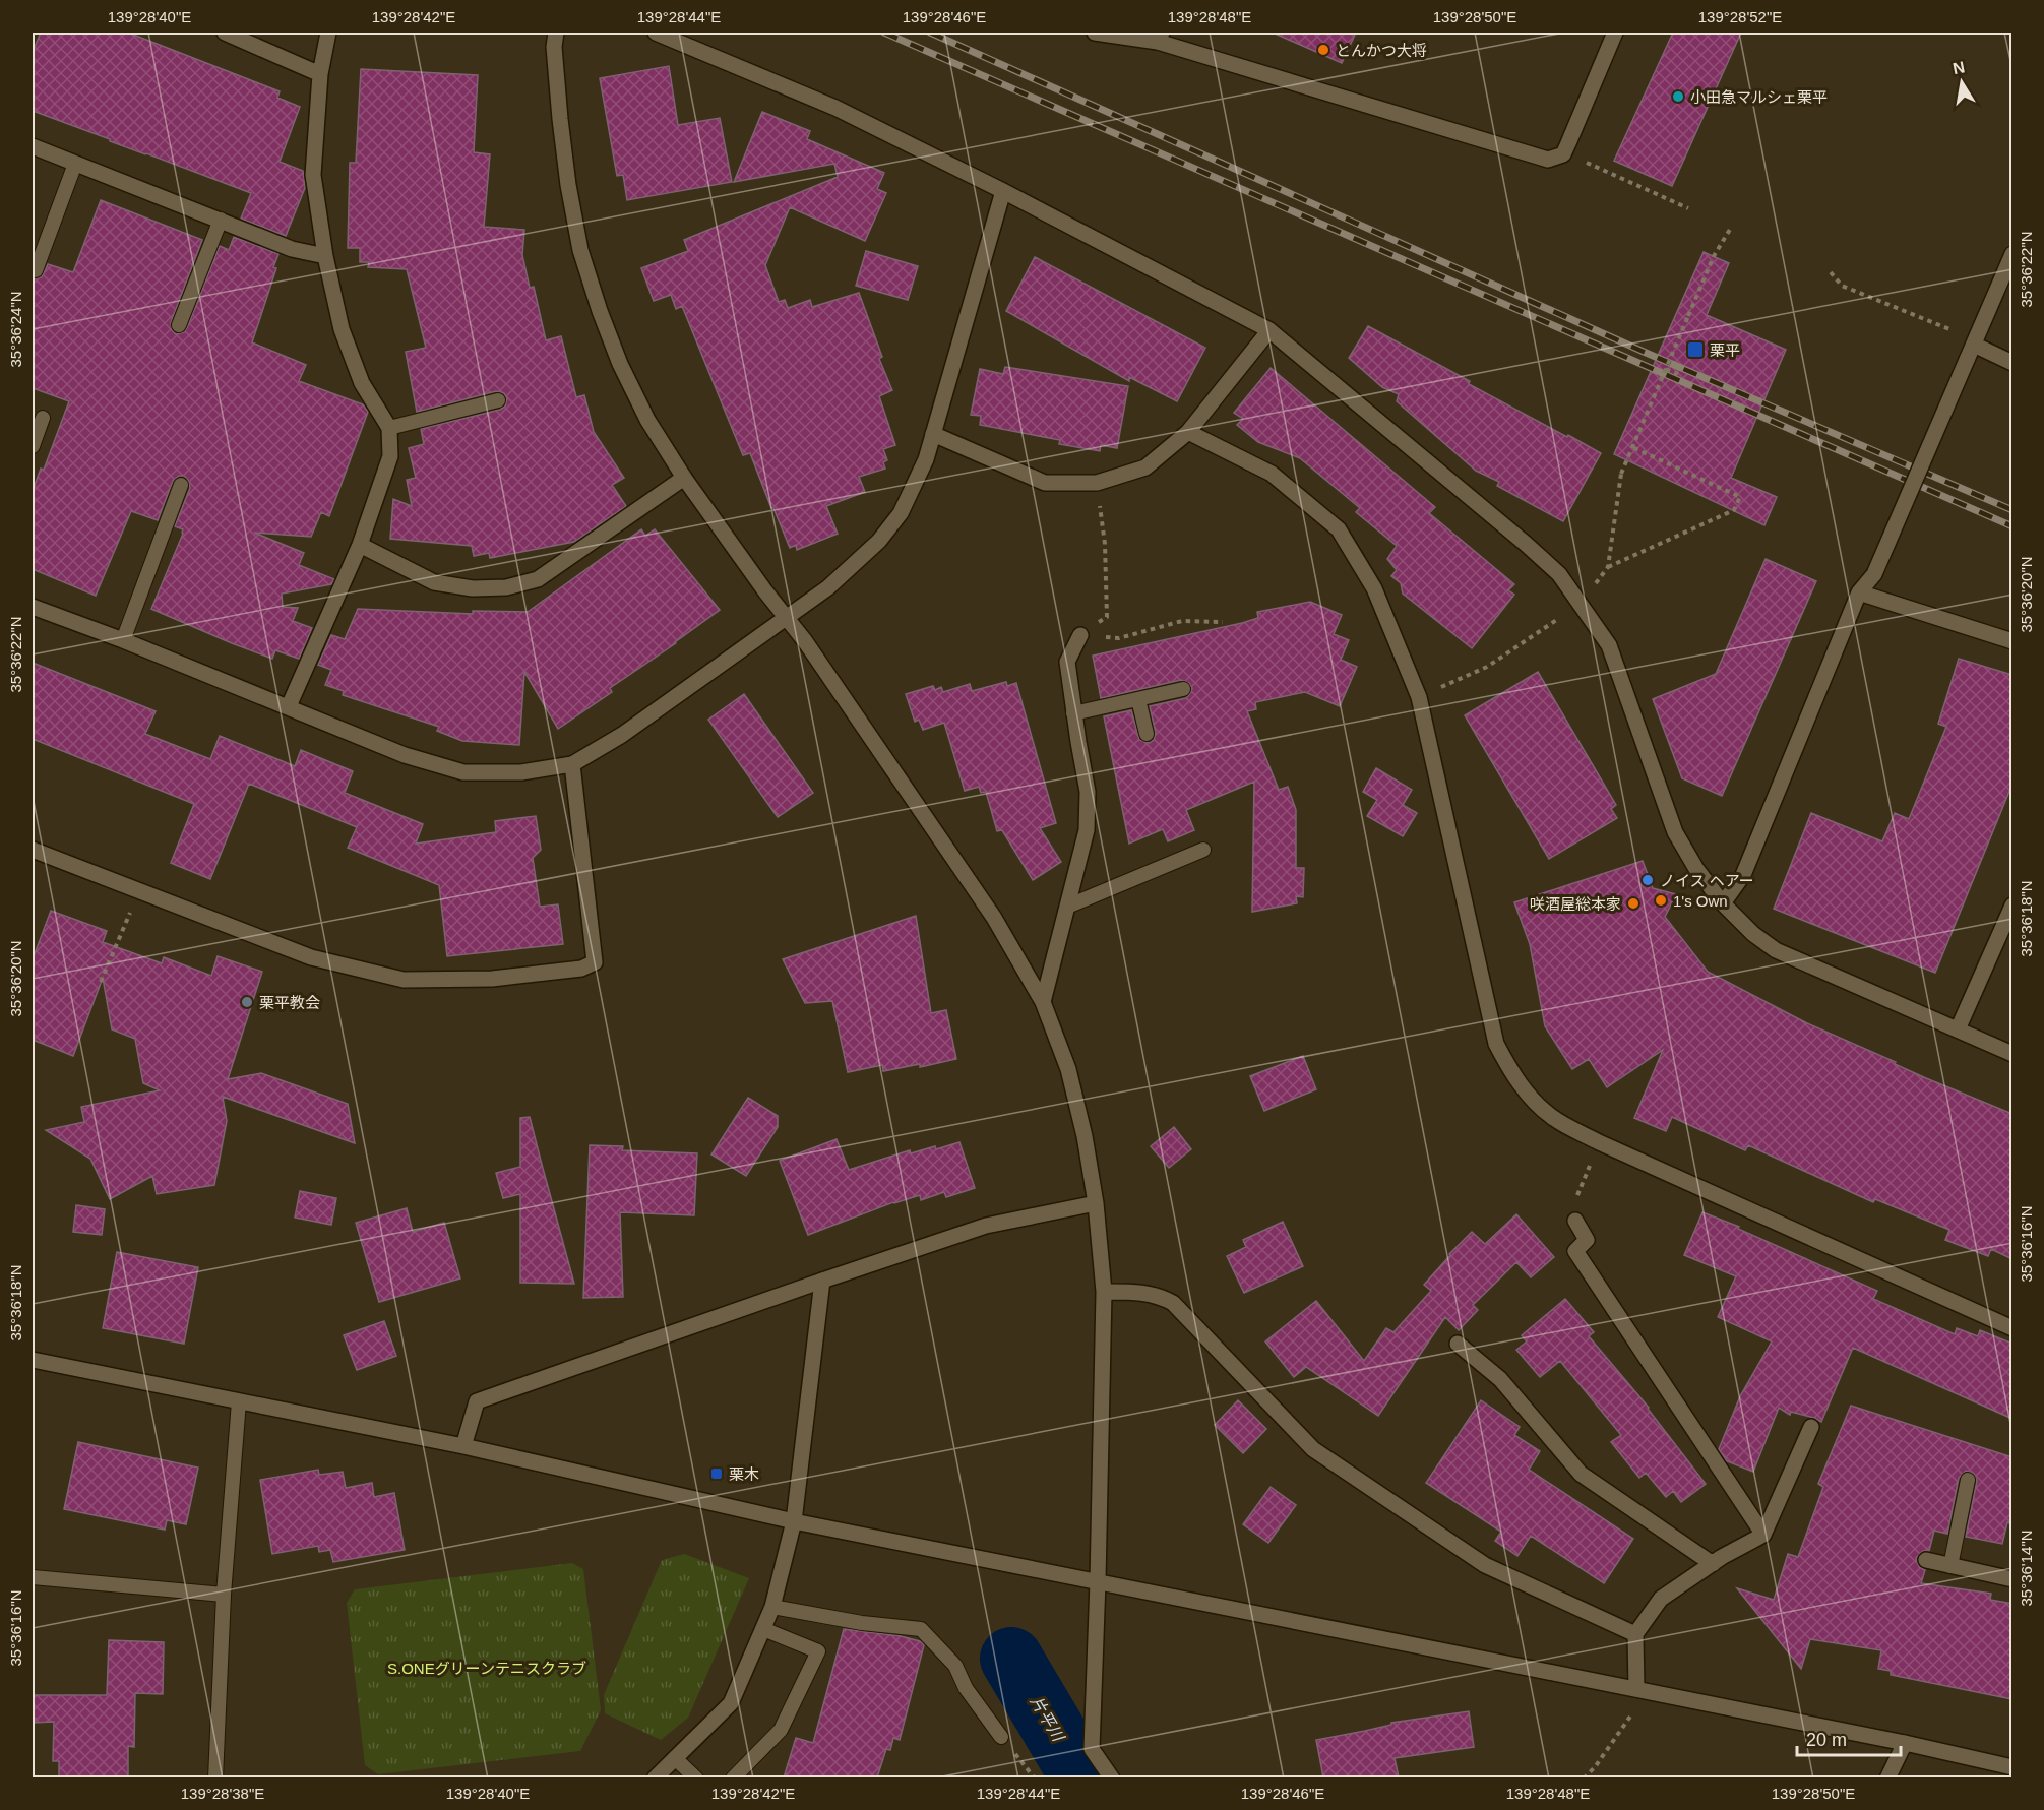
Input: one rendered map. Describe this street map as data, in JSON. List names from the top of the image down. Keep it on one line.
{"water":["片平川"],"parks":["S.ONEグリーンテニスクラブ"],"places":{"other":["とんかつ大将","小田急マルシェ栗平","ノイス ヘアー","1's Own","咲酒屋総本家","栗平教会"],"transit":["栗平","栗木"]},"scale_bar":"20 m","north":"top","coordinates":["139°28'40\"E","139°28'42\"E","139°28'44\"E","139°28'46\"E","139°28'48\"E","139°28'50\"E","139°28'52\"E","35°36'22\"N","35°36'24\"N","35°36'20\"N","35°36'18\"N","35°36'16\"N","35°36'14\"N","139°28'38\"E"]}
